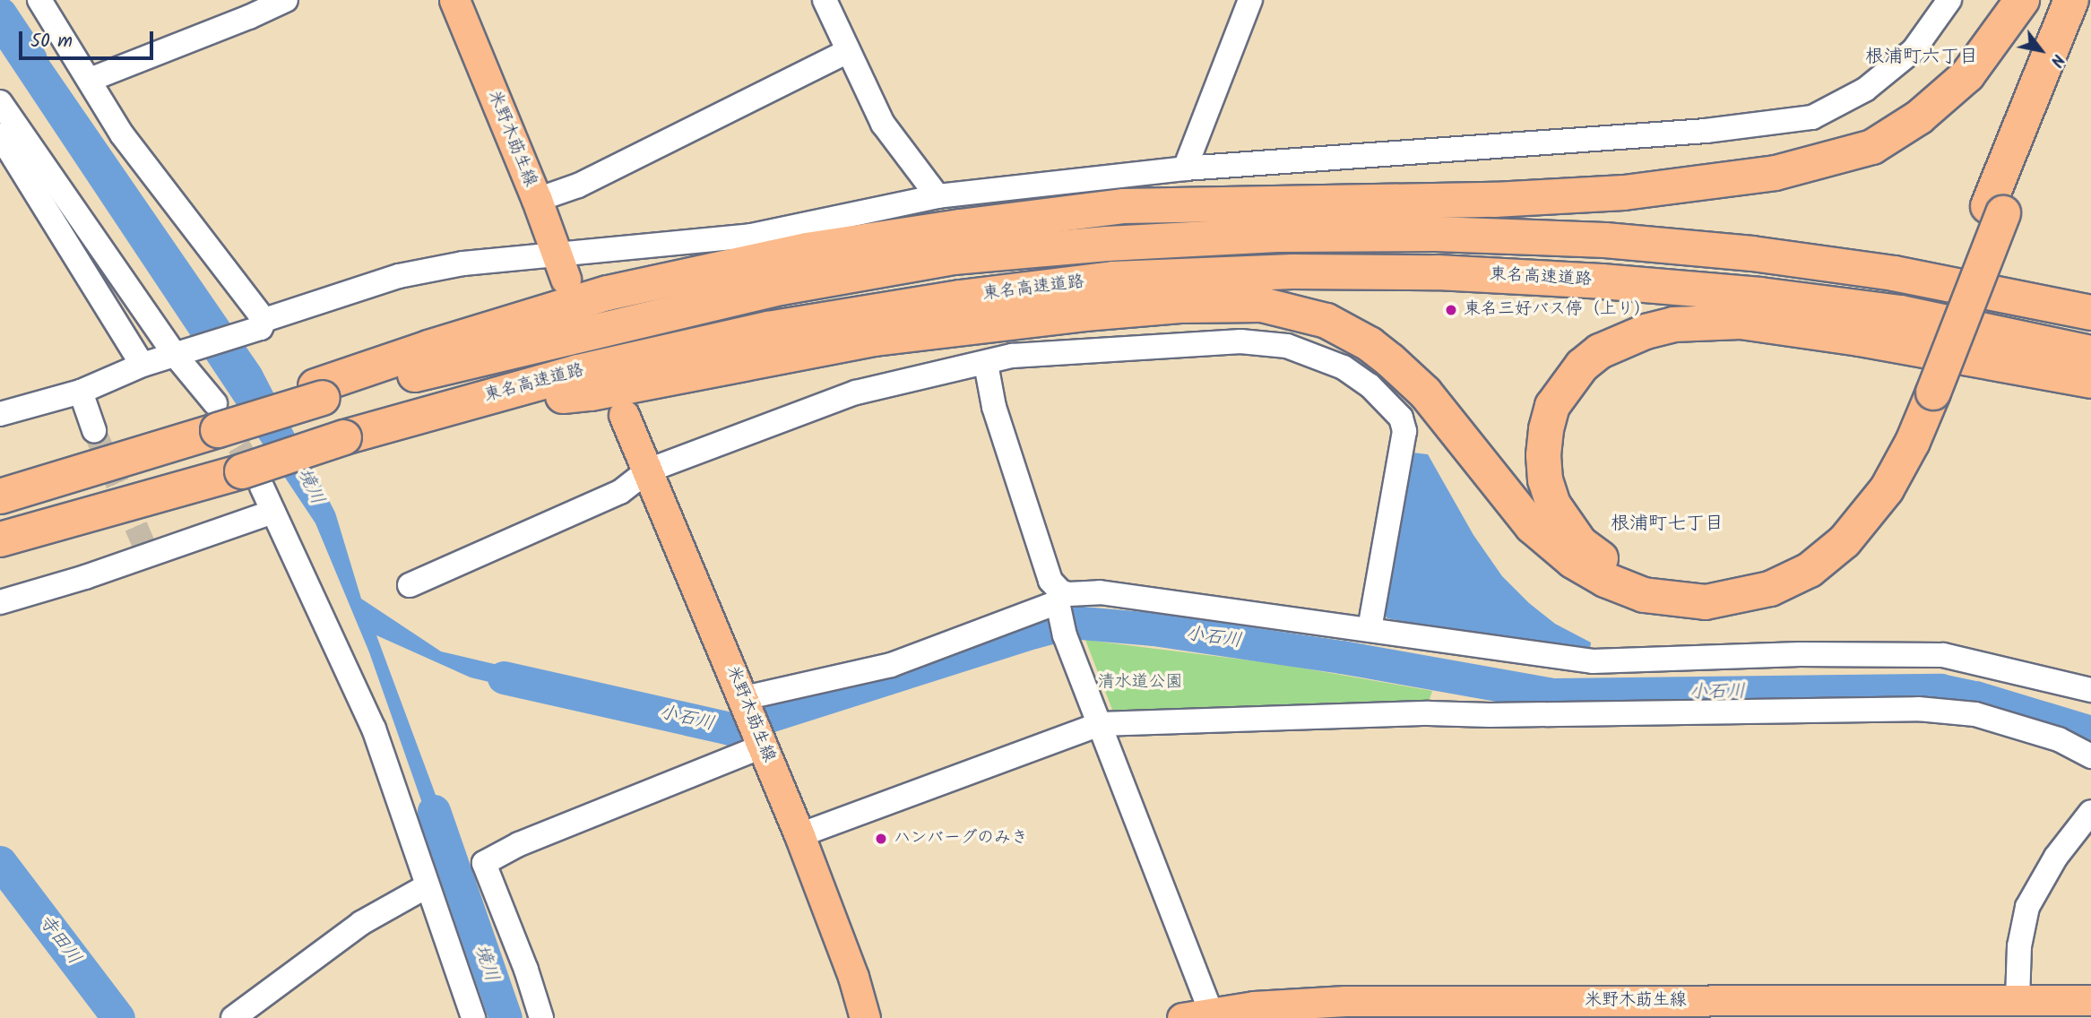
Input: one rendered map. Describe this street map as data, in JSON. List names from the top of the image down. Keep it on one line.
{"streets":{"highway":["東名高速道路"],"main road":["米野木莇生線"]},"districts":["根浦町六丁目","根浦町七丁目"],"water":["境川","小石川","寺田川"],"parks":["清水道公園"],"places":["東名三好バス停（上り）","ハンバーグのみき"],"scale_bar":"50 m","north":"bottom right"}
